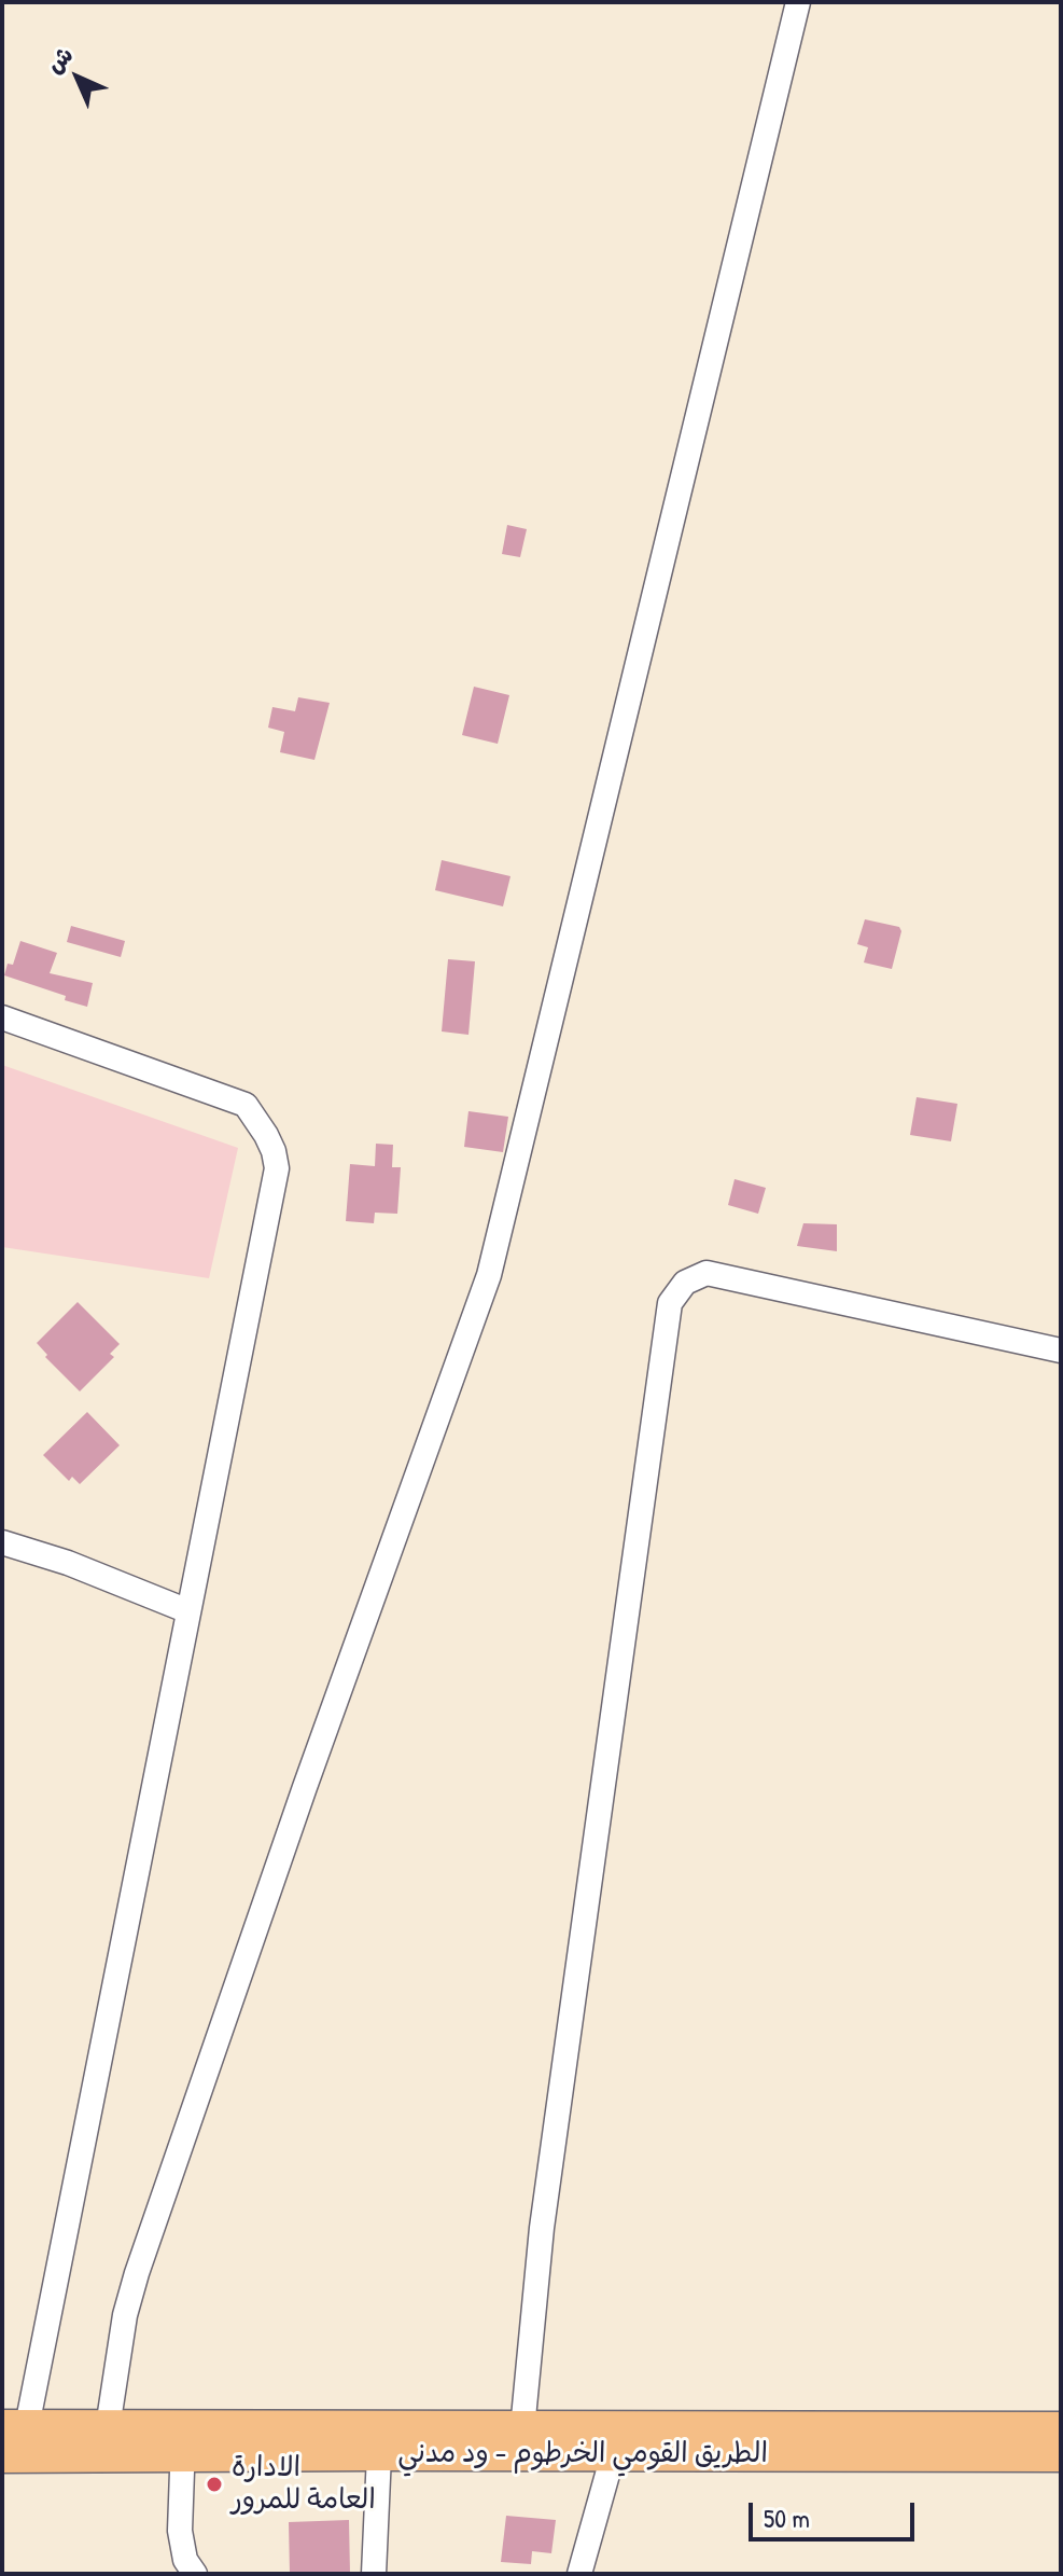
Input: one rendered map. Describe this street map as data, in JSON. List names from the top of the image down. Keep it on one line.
{"streets":{"highway":["الطريق القومي الخرطوم - ود مدني"]},"places":["الادارة العامة للمرور"],"scale_bar":"50 m","north":"top left"}
